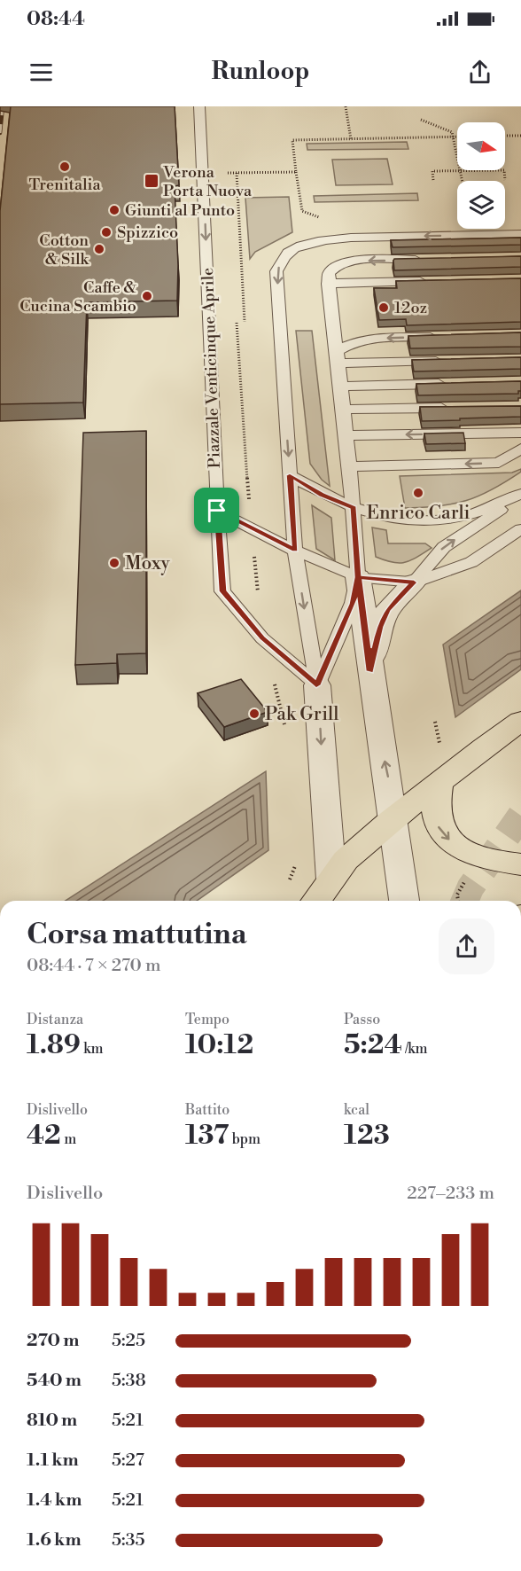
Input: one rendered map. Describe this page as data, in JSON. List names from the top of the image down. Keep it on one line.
{"streets":{"lane":["Piazzale Venticinque Aprile"]},"places":{"other":["Trenitalia","Giunti al Punto","Spizzico","Cotton & Silk","Caffe & Cucina Scambio","12oz","Enrico Carli","Moxy","Pak Grill"],"transit":["Verona Porta Nuova"]},"north":"right","page":{"status":"08:44","header":"Runloop","heading":["Corsa mattutina","08:44 · 7 × 270 m"],"stats":[["Distanza","1.89 km"],["Tempo","10:12"],["Passo","5:24 /km"],["Dislivello","42 m"],["Battito","137 bpm"],["kcal","123"]],"chart":["Dislivello","227–233 m"],"list":[{"name":"270 m","note":"5:25"},{"name":"540 m","note":"5:38"},{"name":"810 m","note":"5:21"},{"name":"1.1 km","note":"5:27"},{"name":"1.4 km","note":"5:21"},{"name":"1.6 km","note":"5:35"}]}}
